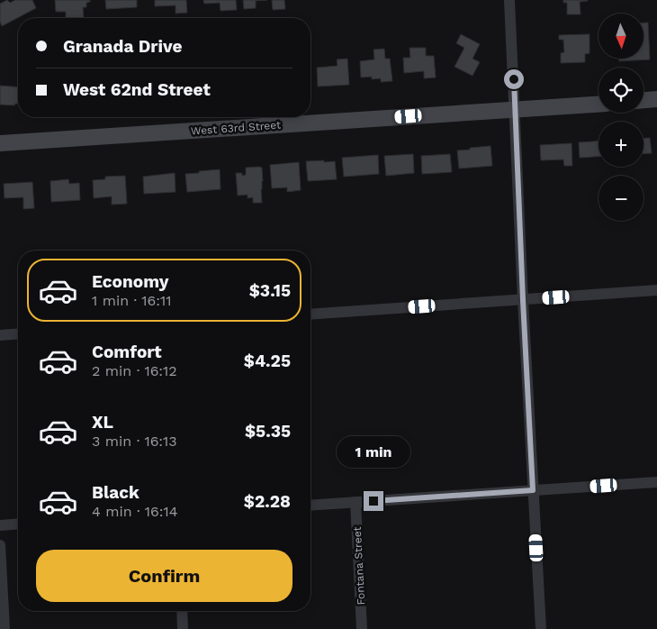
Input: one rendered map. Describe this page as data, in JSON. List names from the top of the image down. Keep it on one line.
{"streets":{"main road":["West 63rd Street"],"street":["Fontana Street"]},"north":"bottom","page":{"map_buttons":["+","−"],"banner":["Granada Drive","West 62nd Street"],"list":[{"name":"Economy","note":"1 min · 16:11","value":"$3.15"},{"name":"Comfort","note":"2 min · 16:12","value":"$4.25"},{"name":"XL","note":"3 min · 16:13","value":"$5.35"},{"name":"Black","note":"4 min · 16:14","value":"$2.28"}],"bubble":"1 min","buttons":"Confirm"}}
